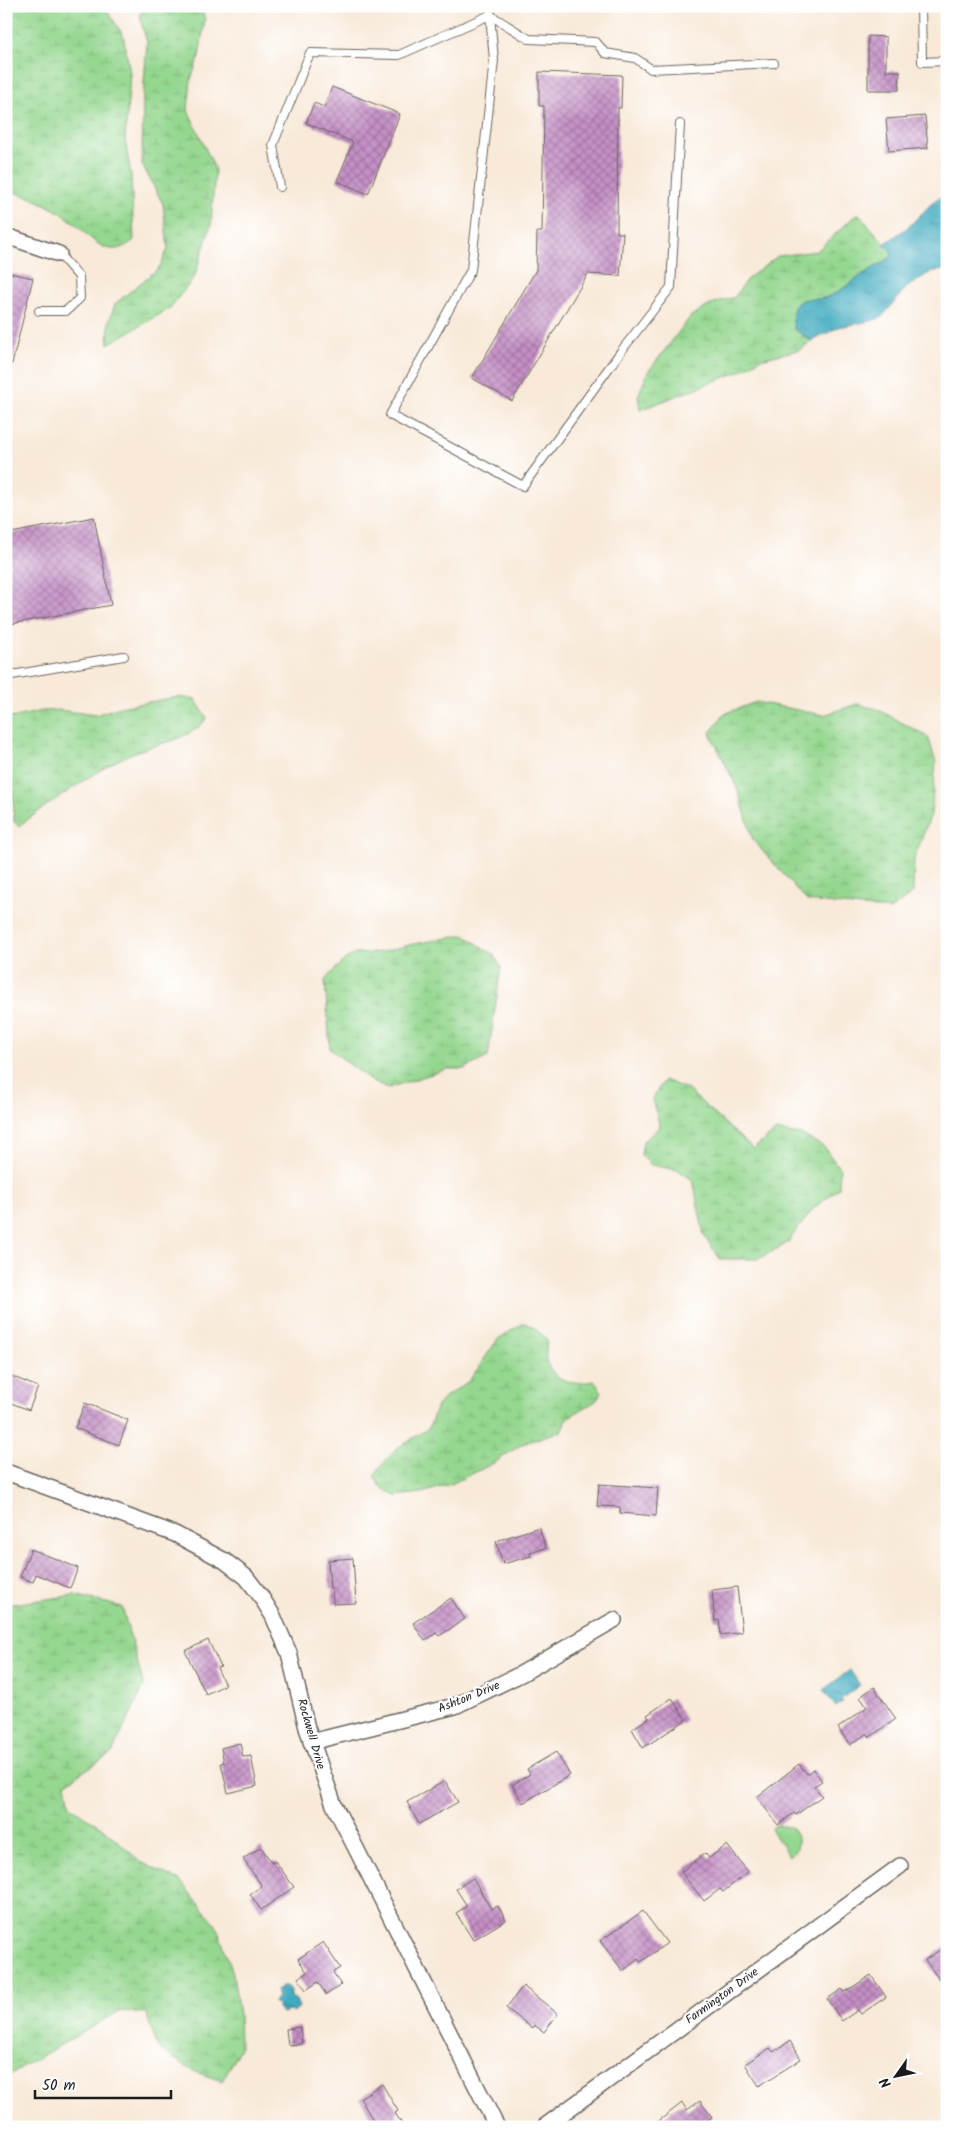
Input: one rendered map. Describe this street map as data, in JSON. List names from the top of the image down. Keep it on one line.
{"streets":{"street":["Ashton Drive","Rockwell Drive","Farmington Drive"]},"crossings":[["Ashton Drive","Rockwell Drive"]],"scale_bar":"50 m","north":"bottom left"}
